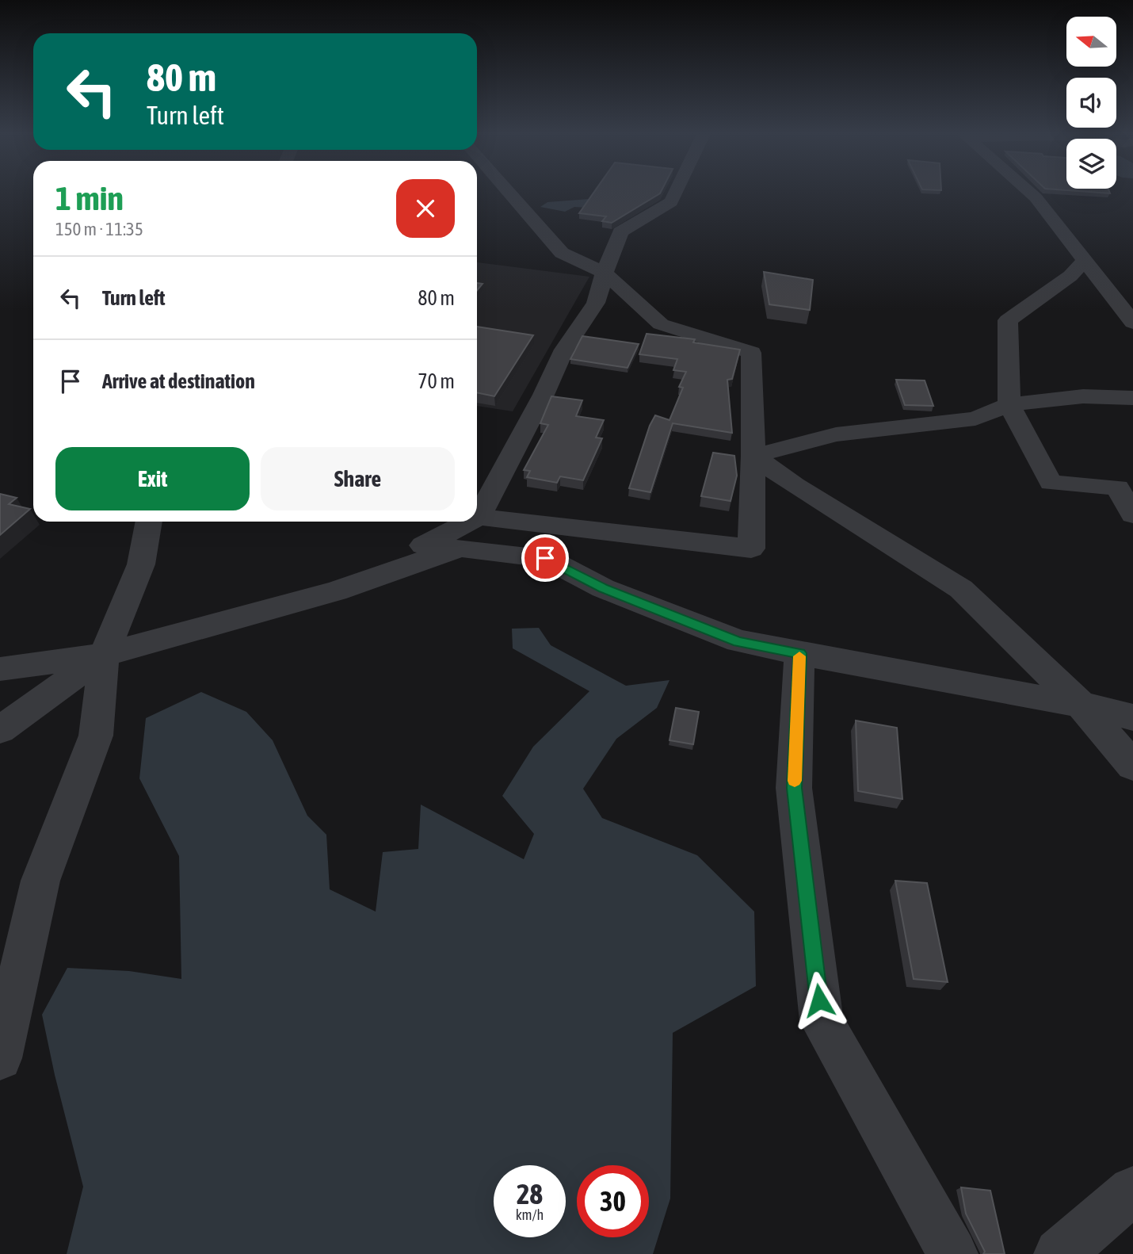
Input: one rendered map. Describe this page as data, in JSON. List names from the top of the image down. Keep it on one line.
{"north":"left","page":{"turn":["80 m","Turn left"],"heading":["1 min","150 m · 11:35"],"list":[{"name":"Turn left","value":"80 m"},{"name":"Arrive at destination","value":"70 m"}],"buttons":["Exit","Share"],"speed":"28 km/h","limit":"30"}}
